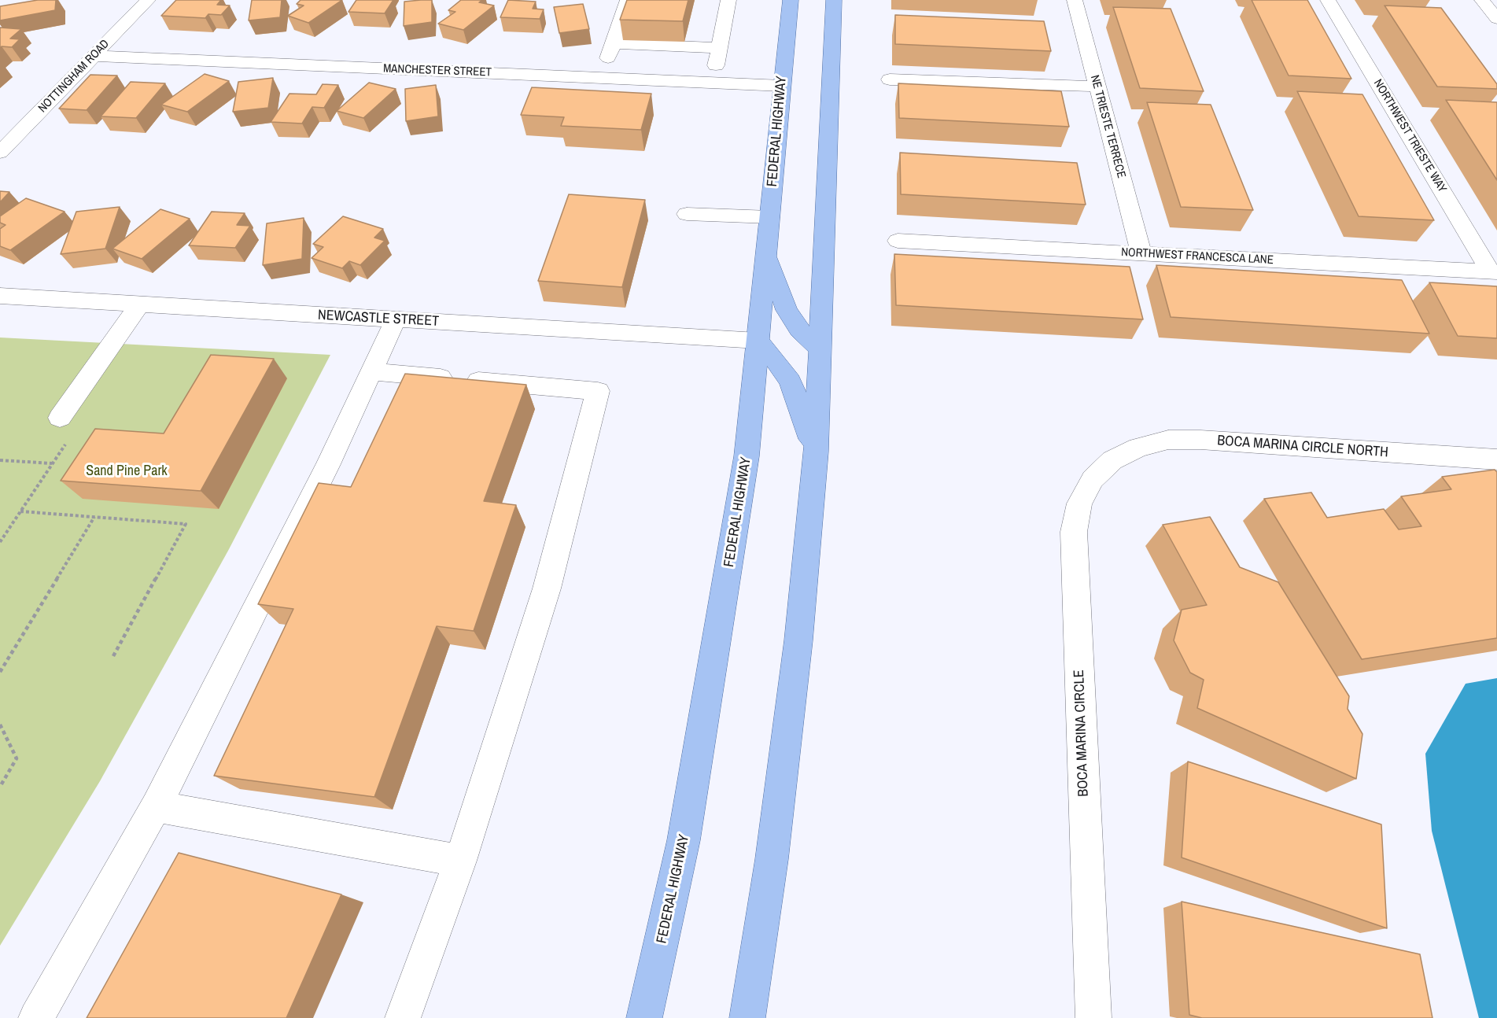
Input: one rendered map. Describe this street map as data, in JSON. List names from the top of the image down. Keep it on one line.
{"streets":{"main road":["FEDERAL HIGHWAY"],"street":["MANCHESTER STREET","NOTTINGHAM ROAD","NE TRIESTE TERRECE","NORTHWEST TRIESTE WAY","NORTHWEST FRANCESCA LANE","NEWCASTLE STREET","BOCA MARINA CIRCLE NORTH","BOCA MARINA CIRCLE"]},"crossings":[["MANCHESTER STREET","NOTTINGHAM ROAD"],["MANCHESTER STREET","FEDERAL HIGHWAY"],["NE TRIESTE TERRECE","NORTHWEST FRANCESCA LANE"],["FEDERAL HIGHWAY","NEWCASTLE STREET"],["NORTHWEST TRIESTE WAY","NORTHWEST FRANCESCA LANE"],["BOCA MARINA CIRCLE NORTH","BOCA MARINA CIRCLE"]],"parks":["Sand Pine Park"]}
